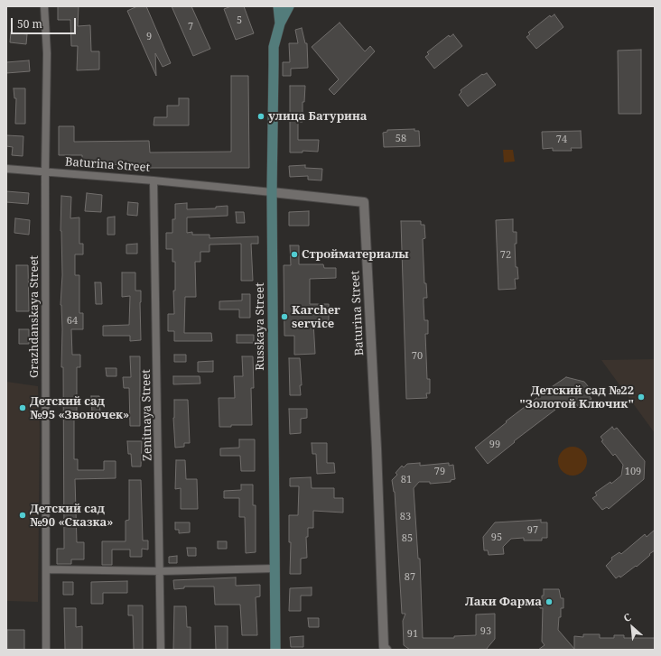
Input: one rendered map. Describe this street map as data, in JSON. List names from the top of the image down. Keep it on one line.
{"streets":{"main road":["Russkaya Street"],"street":["Baturina Street","Grazhdanskaya Street","Zenitnaya Street"]},"crossings":[["Baturina Street","Grazhdanskaya Street"],["Baturina Street","Russkaya Street"],["Baturina Street","Zenitnaya Street"]],"places":["улица Батурина","Стройматериалы","Karcher service","Детский сад №22 \"Золотой Ключик\"","Детский сад №95 «Звоночек»","Детский сад №90 «Сказка»","Лаки Фарма"],"house_numbers":["5","7","9","58","74","72","64","70","99","79","109","81","83","97","95","85","87","93","91"],"scale_bar":"50 m","north":"top left"}
